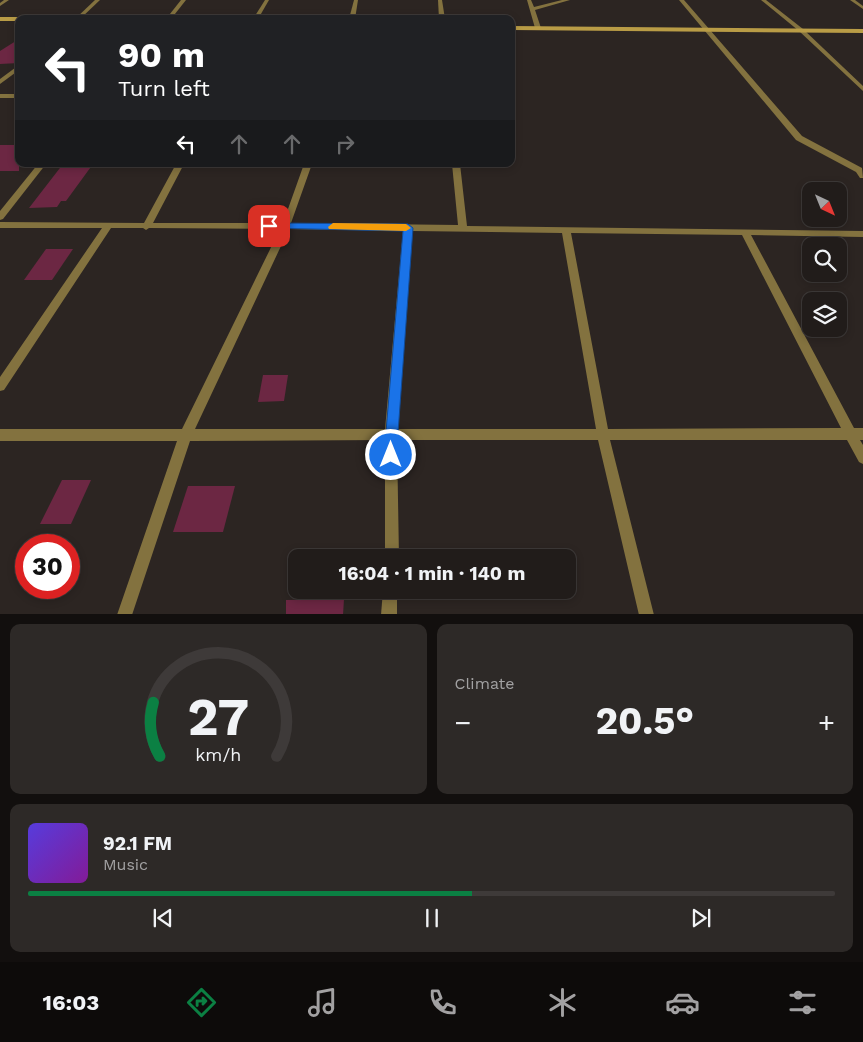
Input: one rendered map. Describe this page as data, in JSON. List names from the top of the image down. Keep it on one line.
{"north":"bottom right","page":{"turn":["90 m","Turn left"],"limit":"30","trip":"16:04 · 1 min · 140 m","tile":"Climate","heat":["−","20.5°","+"],"song":["92.1 FM","Music"],"tabs":"16:03","gauge":["27","km/h"]}}
